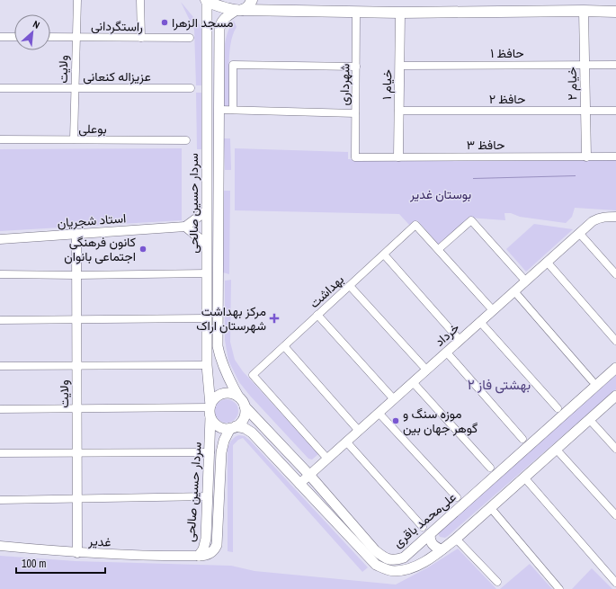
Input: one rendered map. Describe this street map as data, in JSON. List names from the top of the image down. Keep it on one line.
{"streets":{"main road":["سردار حسین صالحی","علی‌محمد باقری"],"street":["راستگردانی","حافظ ۱","ولایت","عزیزاله کنعانی","خیام ۲","شهرداری","خیام ۱","حافظ ۲","بوعلی","حافظ ۳","استاد شجریان","بهداشت","خرداد","غدیر"]},"crossings":[["راستگردانی","ولایت"],["حافظ ۱","خیام ۲"],["حافظ ۱","خیام ۱"],["ولایت","عزیزاله کنعانی"],["ولایت","بوعلی"],["ولایت","استاد شجریان"],["ولایت","غدیر"],["خیام ۲","حافظ ۲"],["خیام ۲","حافظ ۳"],["شهرداری","حافظ ۳"],["خیام ۱","حافظ ۲"],["خیام ۱","حافظ ۳"],["سردار حسین صالحی","علی‌محمد باقری"],["سردار حسین صالحی","غدیر"],["بهداشت","خرداد"],["خرداد","علی‌محمد باقری"]],"districts":["بهشتی فاز ۲"],"parks":["بوستان غدیر"],"places":{"other":["مسجد الزهرا","کانون فرهنگی اجتماعی بانوان","موزه سنگ و گوهر جهان بین"],"health":["مرکز بهداشت شهرستان اراک"]},"scale_bar":"100 m","north":"top right"}
